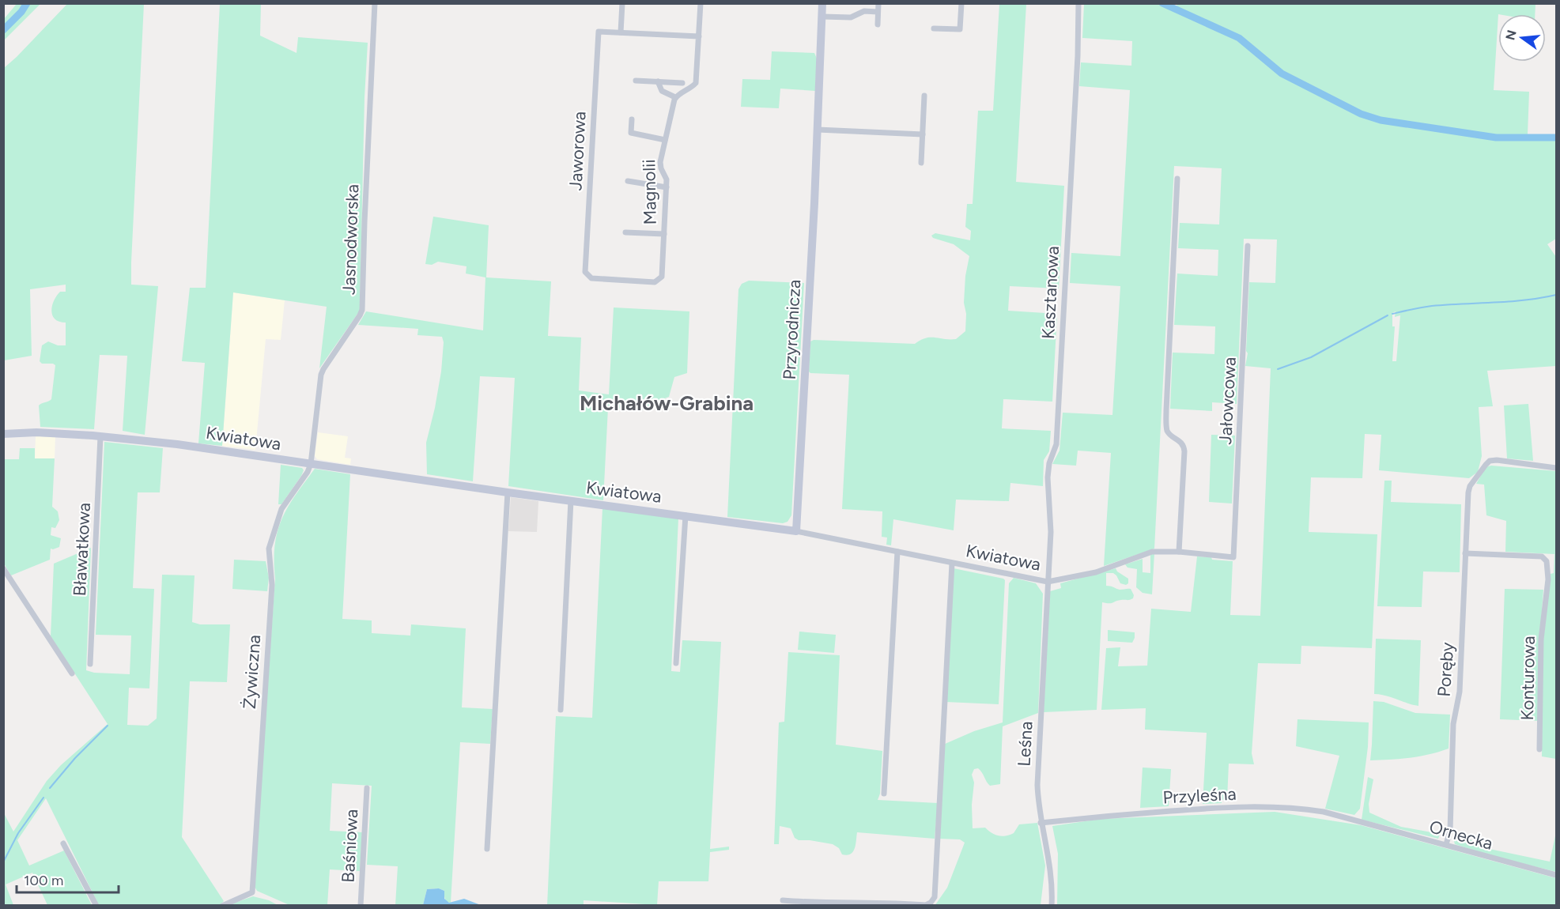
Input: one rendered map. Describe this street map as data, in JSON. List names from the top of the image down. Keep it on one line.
{"streets":{"street":["Jaworowa","Magnolii","Jasnodworska","Kasztanowa","Przyrodnicza","Jałowcowa","Kwiatowa","Bławatkowa","Poręby","Żywiczna","Konturowa","Leśna","Przyleśna","Ornecka","Baśniowa"]},"crossings":[["Jaworowa","Magnolii"],["Jasnodworska","Kwiatowa"],["Jasnodworska","Żywiczna"],["Kasztanowa","Kwiatowa"],["Kasztanowa","Leśna"],["Przyrodnicza","Kwiatowa"],["Jałowcowa","Kwiatowa"],["Kwiatowa","Bławatkowa"],["Kwiatowa","Żywiczna"],["Kwiatowa","Leśna"],["Poręby","Konturowa"],["Poręby","Ornecka"],["Leśna","Przyleśna"],["Przyleśna","Ornecka"]],"districts":["Michałów-Grabina"],"scale_bar":"100 m","north":"left"}
